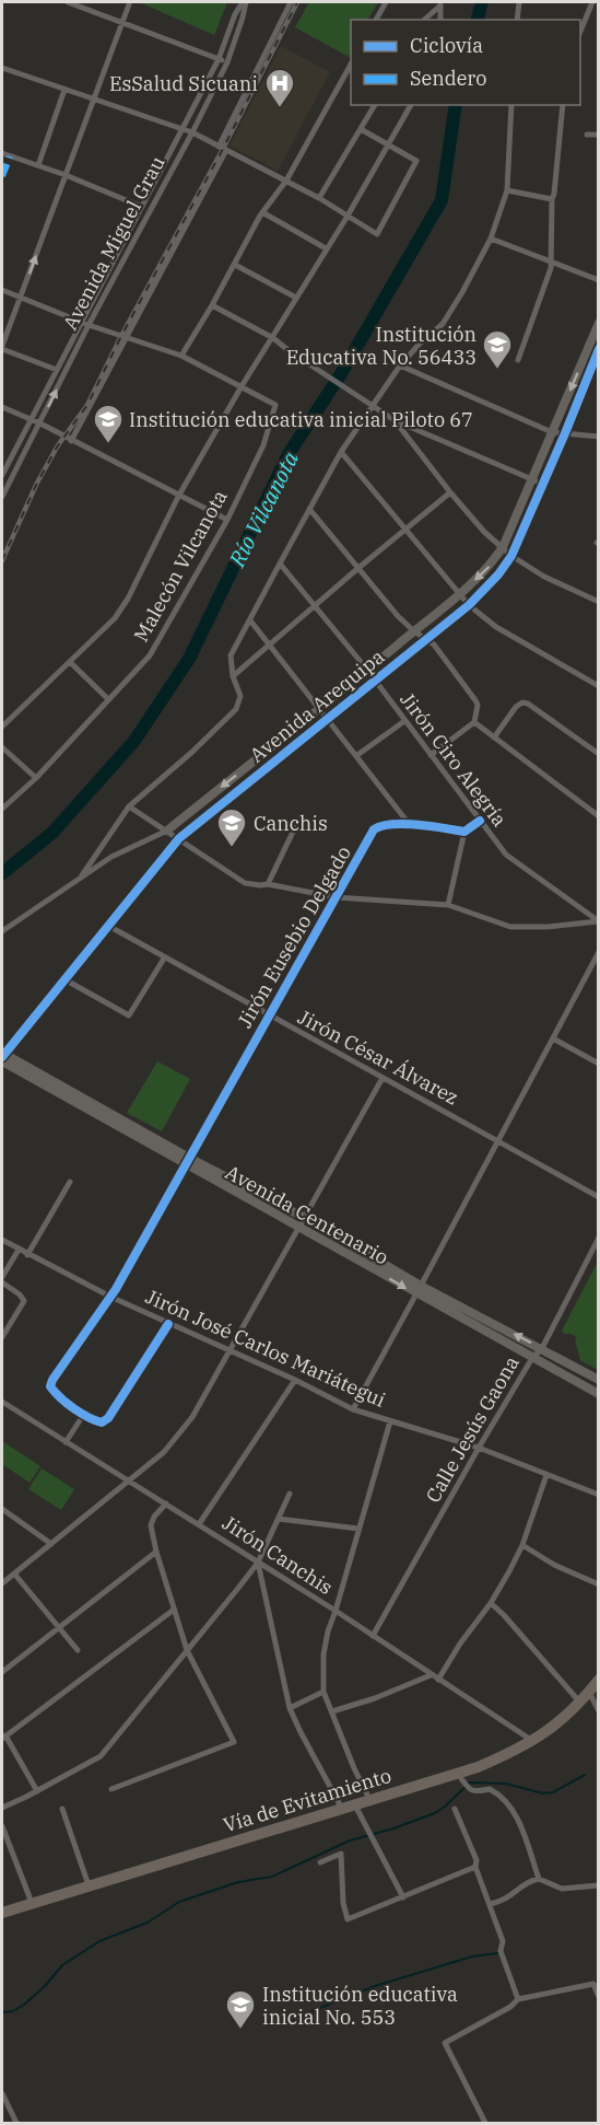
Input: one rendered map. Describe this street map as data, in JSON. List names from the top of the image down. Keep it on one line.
{"streets":{"highway":["Vía de Evitamiento"],"street":["Avenida Miguel Grau","Malecón Vilcanota","Avenida Arequipa","Jirón Ciro Alegría","Jirón Eusebio Delgado","Jirón César Álvarez","Avenida Centenario","Jirón José Carlos Mariátegui","Calle Jesús Gaona","Jirón Canchis"]},"crossings":[["Avenida Arequipa","Jirón Ciro Alegría"],["Avenida Arequipa","Jirón César Álvarez"],["Jirón Eusebio Delgado","Jirón César Álvarez"],["Jirón Eusebio Delgado","Avenida Centenario"],["Jirón Eusebio Delgado","Jirón José Carlos Mariátegui"],["Avenida Centenario","Calle Jesús Gaona"],["Jirón José Carlos Mariátegui","Calle Jesús Gaona"],["Calle Jesús Gaona","Jirón Canchis"],["Jirón Canchis","Vía de Evitamiento"]],"water":["Río Vilcanota"],"places":{"hospital":["EsSalud Sicuani"],"school or university":["Institución Educativa No. 56433","Institución educativa inicial Piloto 67","Canchis","Institución educativa inicial No. 553"]},"legend":["Ciclovía","Sendero"]}
